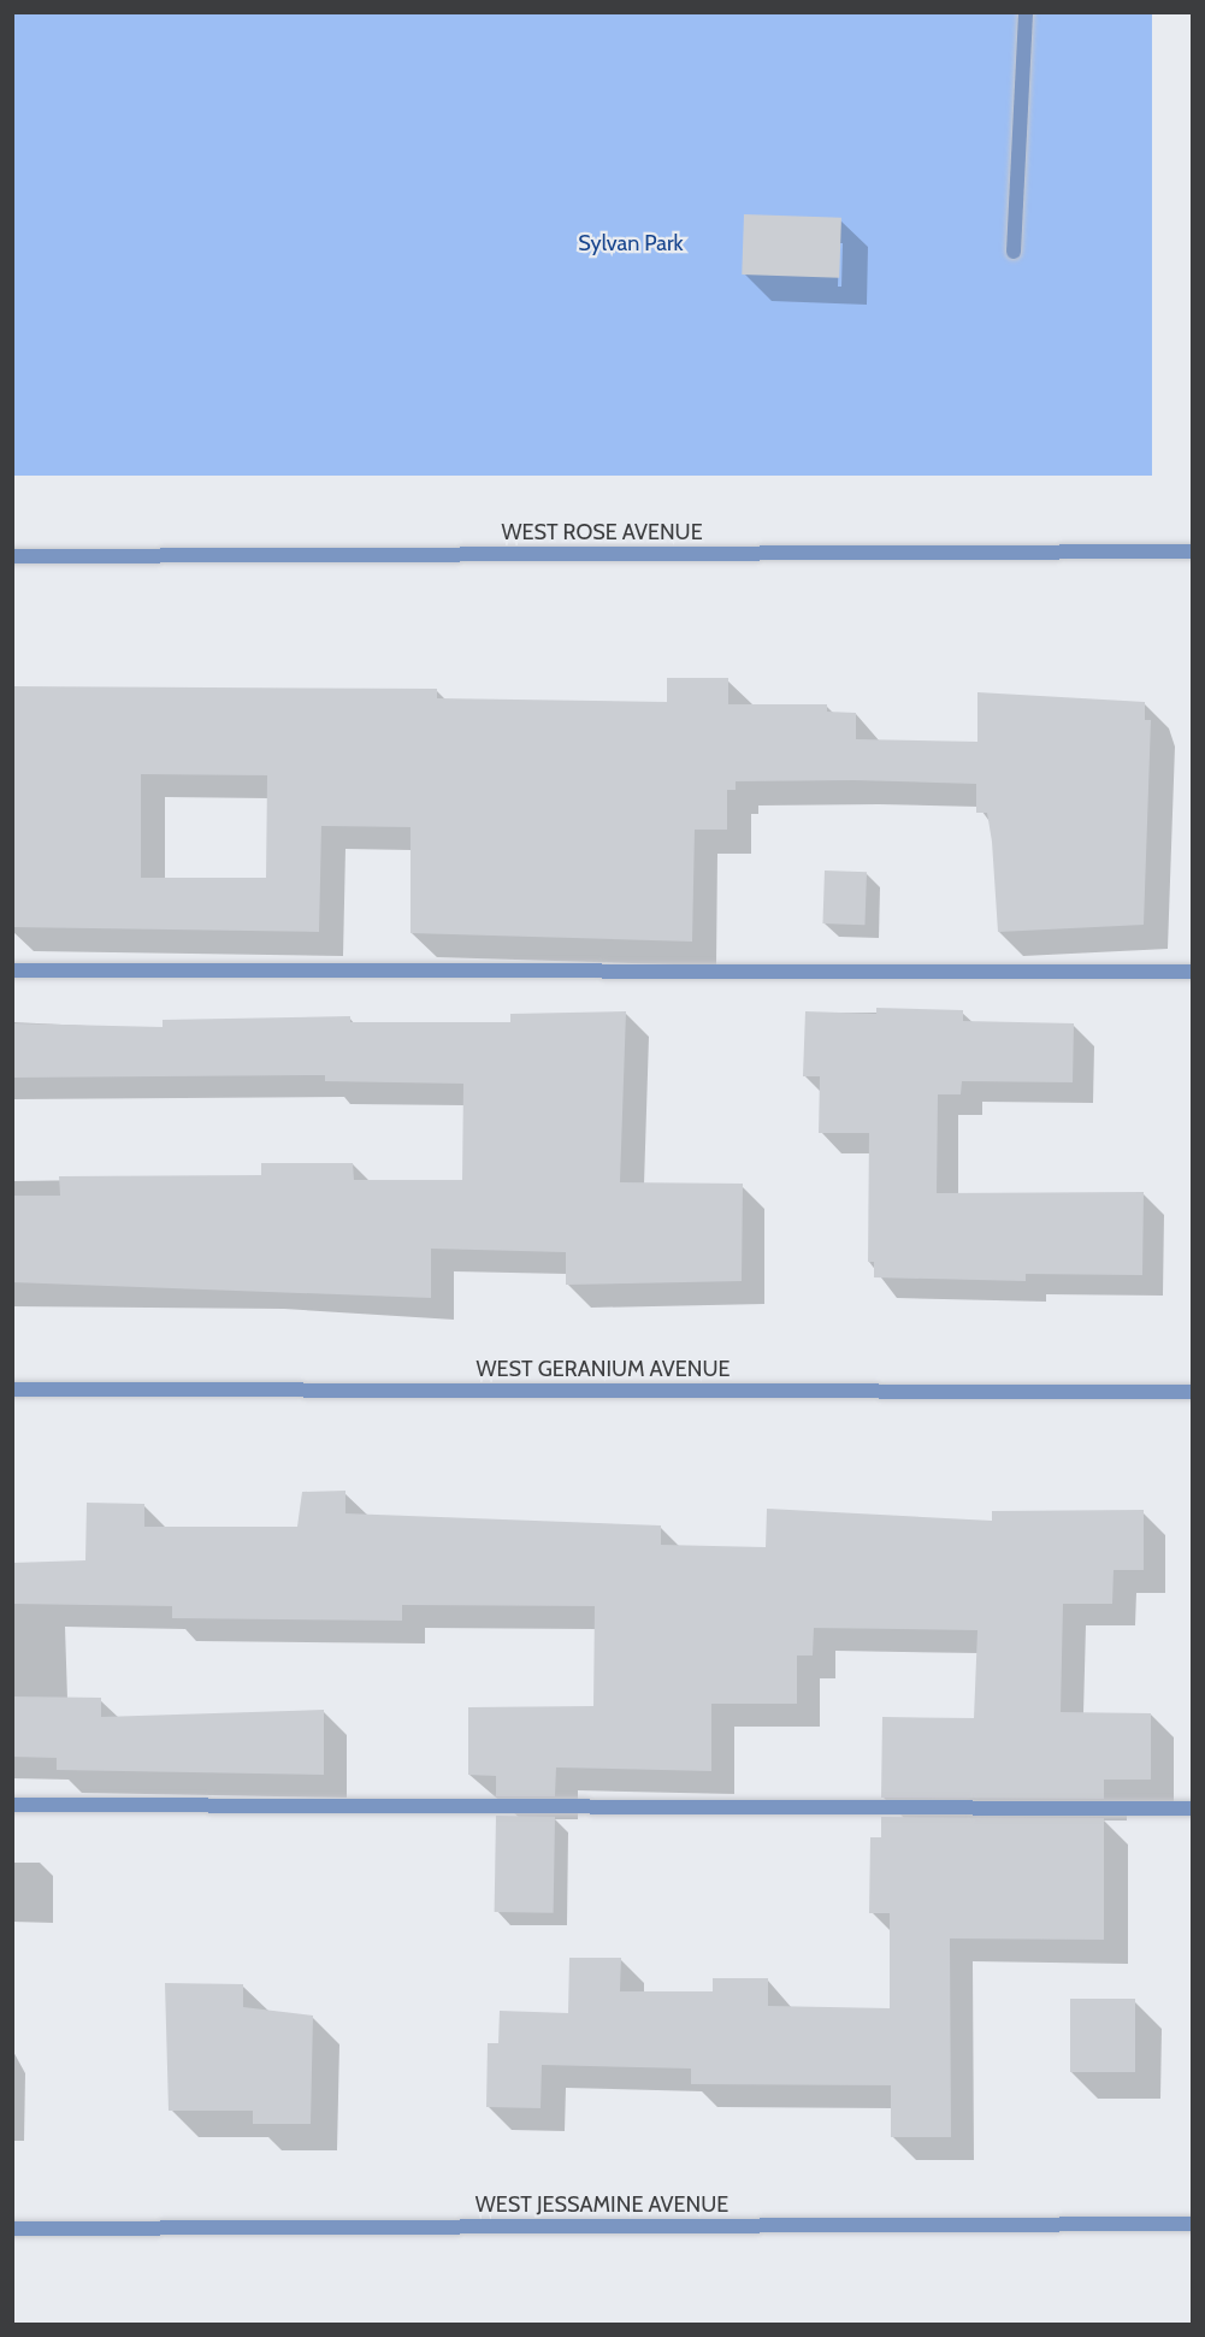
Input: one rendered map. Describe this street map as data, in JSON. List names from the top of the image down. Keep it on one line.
{"streets":{"street":["WEST ROSE AVENUE","WEST GERANIUM AVENUE","WEST JESSAMINE AVENUE"]},"parks":["Sylvan Park"]}
